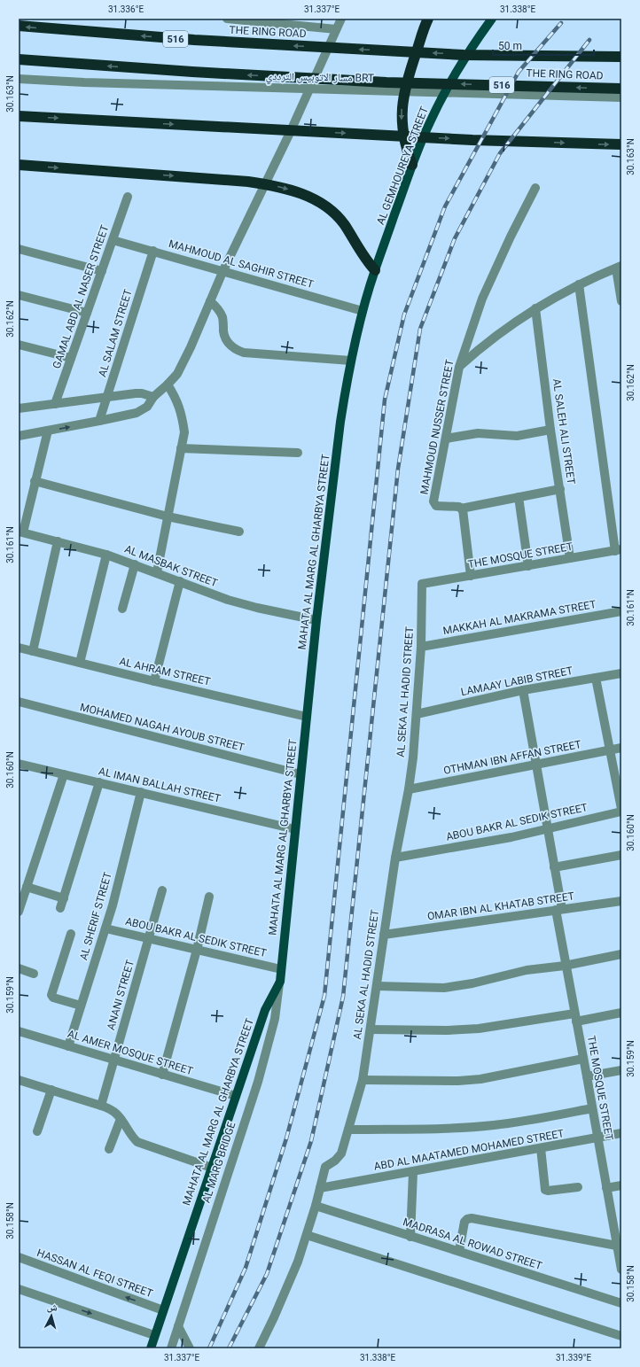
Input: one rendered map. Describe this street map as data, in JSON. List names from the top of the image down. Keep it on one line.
{"streets":{"highway":["THE RING ROAD","516"],"main road":["AL GEMHOUREYA STREET","MAHATA AL MARG AL GHARBYA STREET"],"street":["مسار الاتوبيس الترددي BRT","MAHMOUD AL SAGHIR STREET","GAMAL ABD AL NASER STREET","AL SALAM STREET","MAHMOUD NUSSER STREET","AL SALEH ALI STREET","THE MOSQUE STREET","AL MASBAK STREET","MAKKAH AL MAKRAMA STREET","AL AHRAM STREET","LAMAAY LABIB STREET","AL SEKA AL HADID STREET","MOHAMED NAGAH AYOUB STREET","OTHMAN IBN AFFAN STREET","AL IMAN BALLAH STREET","ABOU BAKR AL SEDIK STREET","OMAR IBN AL KHATAB STREET","AL SHERIF STREET","ANANI STREET","AL AMER MOSQUE STREET","ABD AL MAATAMED MOHAMED STREET","AL MARG BRIDGE","MADRASA AL ROWAD STREET","HASSAN AL FEQI STREET"]},"crossings":[["AL GEMHOUREYA STREET","MAHMOUD AL SAGHIR STREET"],["AL GEMHOUREYA STREET","MAHATA AL MARG AL GHARBYA STREET"],["MAHMOUD AL SAGHIR STREET","GAMAL ABD AL NASER STREET"],["MAHMOUD AL SAGHIR STREET","AL SALAM STREET"],["MAHMOUD AL SAGHIR STREET","MAHATA AL MARG AL GHARBYA STREET"],["AL SALEH ALI STREET","THE MOSQUE STREET"],["MAHATA AL MARG AL GHARBYA STREET","AL MASBAK STREET"],["MAHATA AL MARG AL GHARBYA STREET","AL AHRAM STREET"],["MAHATA AL MARG AL GHARBYA STREET","MOHAMED NAGAH AYOUB STREET"],["MAHATA AL MARG AL GHARBYA STREET","AL IMAN BALLAH STREET"],["MAHATA AL MARG AL GHARBYA STREET","ABOU BAKR AL SEDIK STREET"],["MAHATA AL MARG AL GHARBYA STREET","AL AMER MOSQUE STREET"],["MAHATA AL MARG AL GHARBYA STREET","AL MARG BRIDGE"],["MAHATA AL MARG AL GHARBYA STREET","HASSAN AL FEQI STREET"],["THE MOSQUE STREET","LAMAAY LABIB STREET"],["THE MOSQUE STREET","AL SEKA AL HADID STREET"],["THE MOSQUE STREET","OTHMAN IBN AFFAN STREET"],["THE MOSQUE STREET","ABOU BAKR AL SEDIK STREET"],["THE MOSQUE STREET","OMAR IBN AL KHATAB STREET"],["THE MOSQUE STREET","ABD AL MAATAMED MOHAMED STREET"],["MAKKAH AL MAKRAMA STREET","AL SEKA AL HADID STREET"],["LAMAAY LABIB STREET","AL SEKA AL HADID STREET"],["AL SEKA AL HADID STREET","OTHMAN IBN AFFAN STREET"],["AL SEKA AL HADID STREET","ABOU BAKR AL SEDIK STREET"],["AL SEKA AL HADID STREET","OMAR IBN AL KHATAB STREET"],["AL SEKA AL HADID STREET","ABD AL MAATAMED MOHAMED STREET"],["AL SEKA AL HADID STREET","MADRASA AL ROWAD STREET"],["AL IMAN BALLAH STREET","AL SHERIF STREET"],["ABOU BAKR AL SEDIK STREET","AL SHERIF STREET"],["ABOU BAKR AL SEDIK STREET","ANANI STREET"],["AL SHERIF STREET","AL AMER MOSQUE STREET"],["ANANI STREET","AL AMER MOSQUE STREET"]],"scale_bar":"50 m","north":"top","coordinates":["31.336°E","31.337°E","31.338°E","30.163°N","30.162°N","30.161°N","30.160°N","30.159°N","30.158°N","31.339°E"]}
